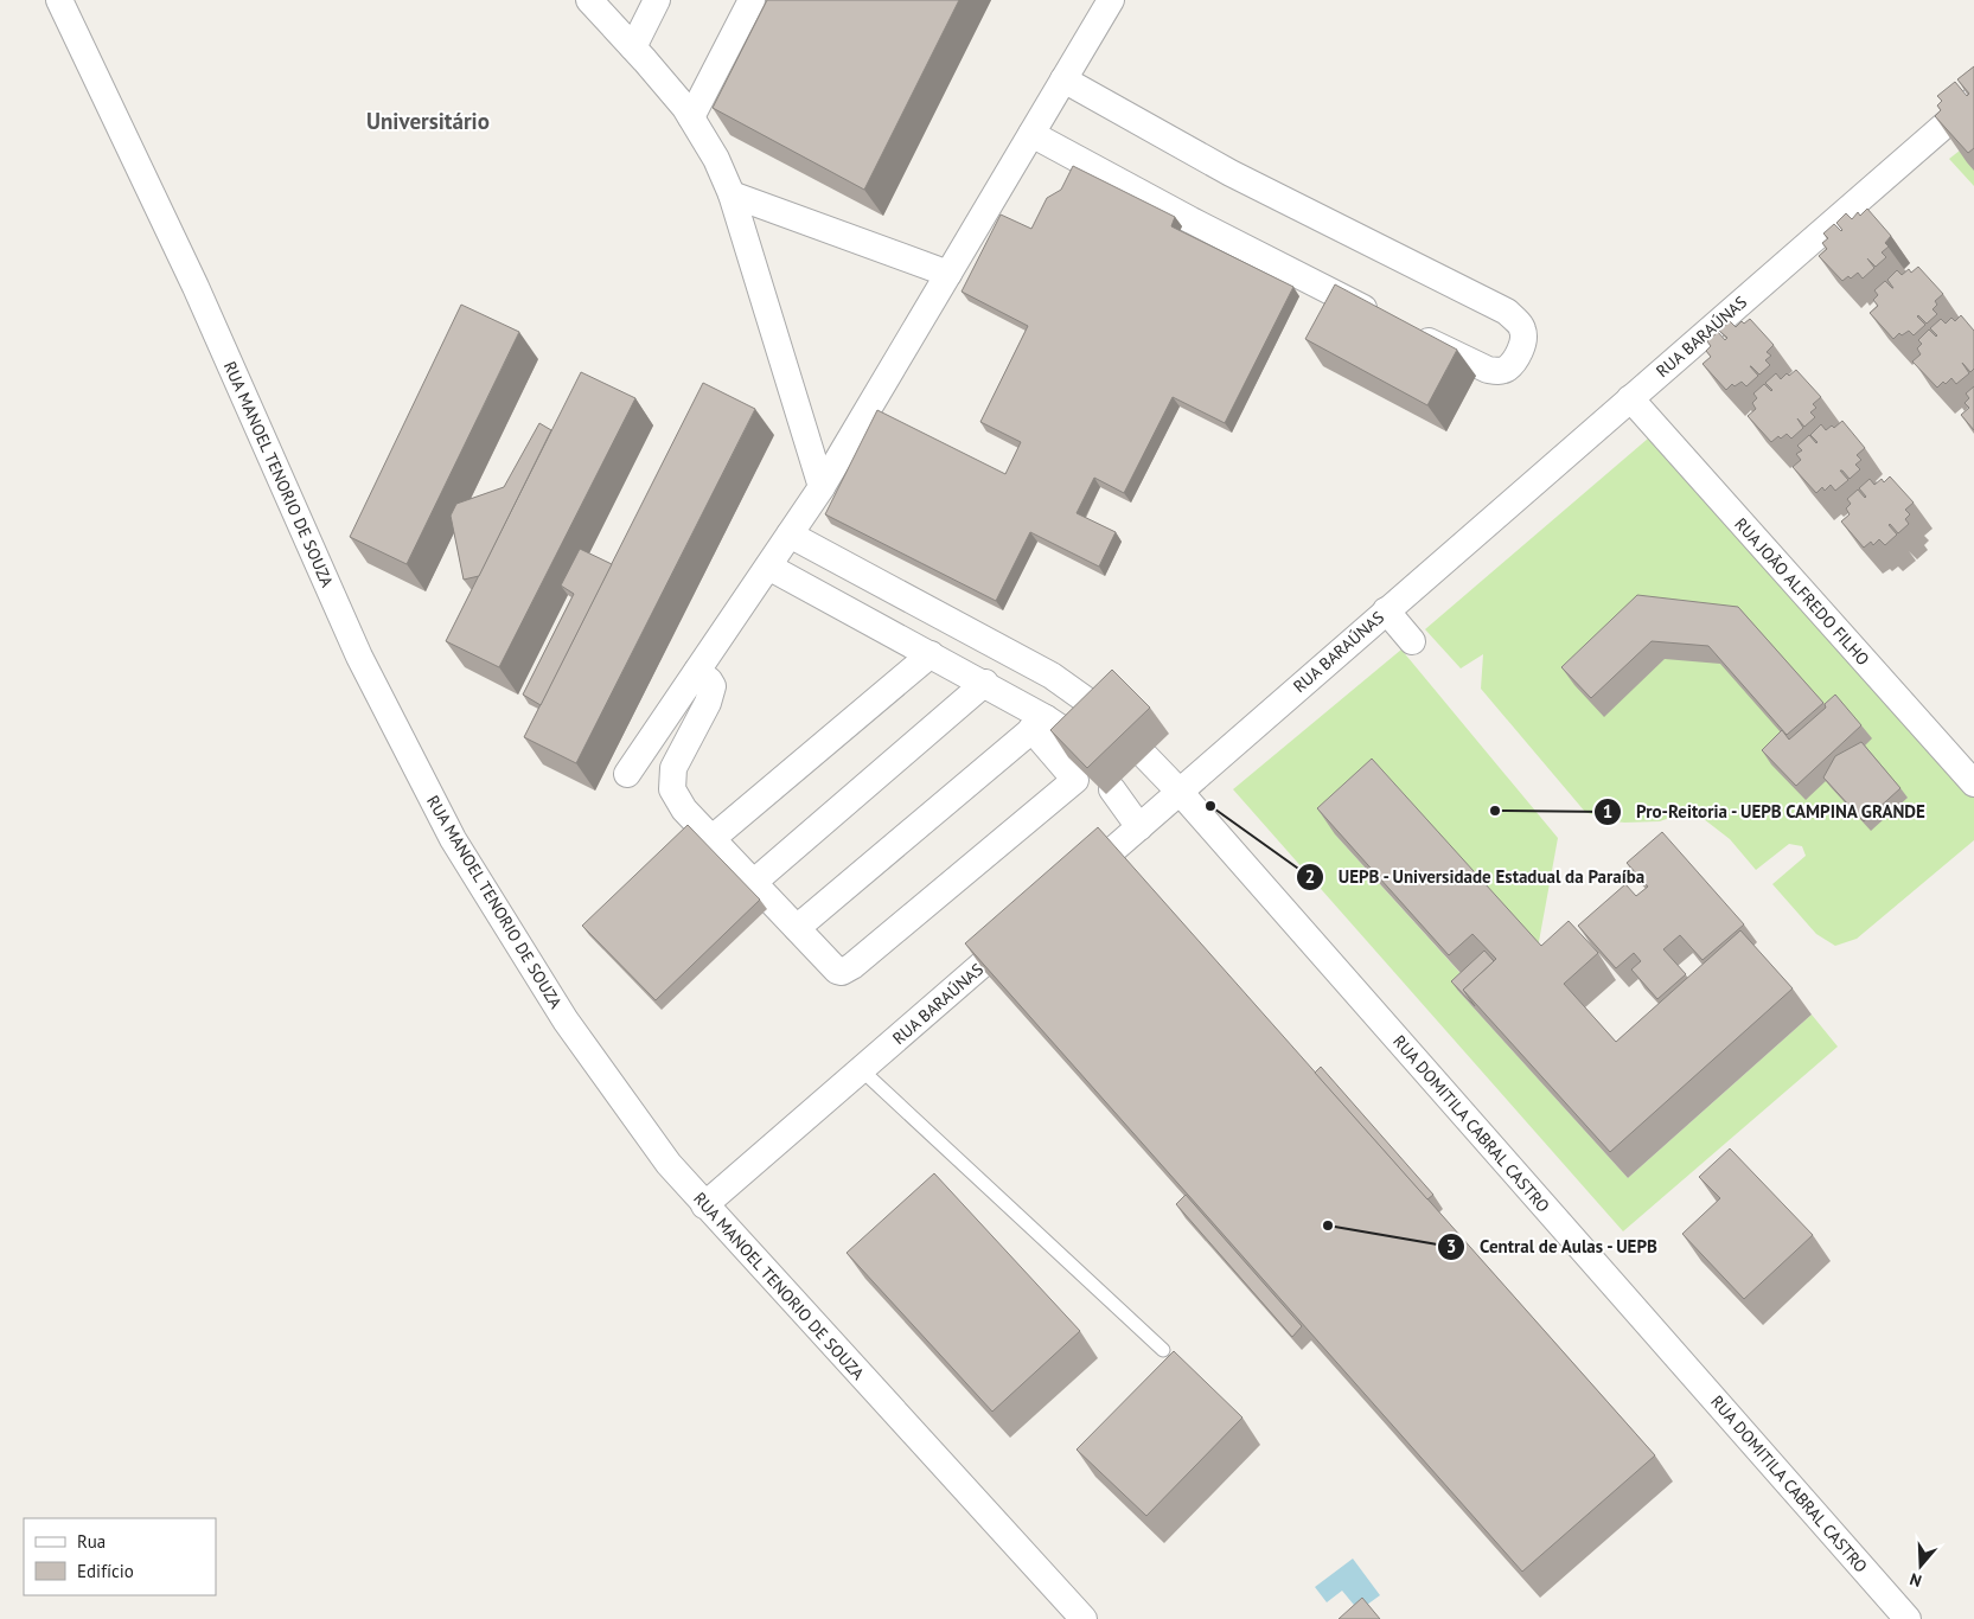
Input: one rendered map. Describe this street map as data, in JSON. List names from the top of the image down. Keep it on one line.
{"streets":{"street":["RUA BARAÚNAS","RUA MANOEL TENORIO DE SOUZA","RUA JOÃO ALFREDO FILHO","RUA DOMITILA CABRAL CASTRO"]},"crossings":[["RUA BARAÚNAS","RUA MANOEL TENORIO DE SOUZA"],["RUA BARAÚNAS","RUA JOÃO ALFREDO FILHO"],["RUA BARAÚNAS","RUA DOMITILA CABRAL CASTRO"]],"districts":["Universitário"],"places":["UEPB - Universidade Estadual da Paraíba","Pro-Reitoria - UEPB CAMPINA GRANDE","Central de Aulas - UEPB"],"legend":["Rua","Edifício"],"north":"bottom"}
